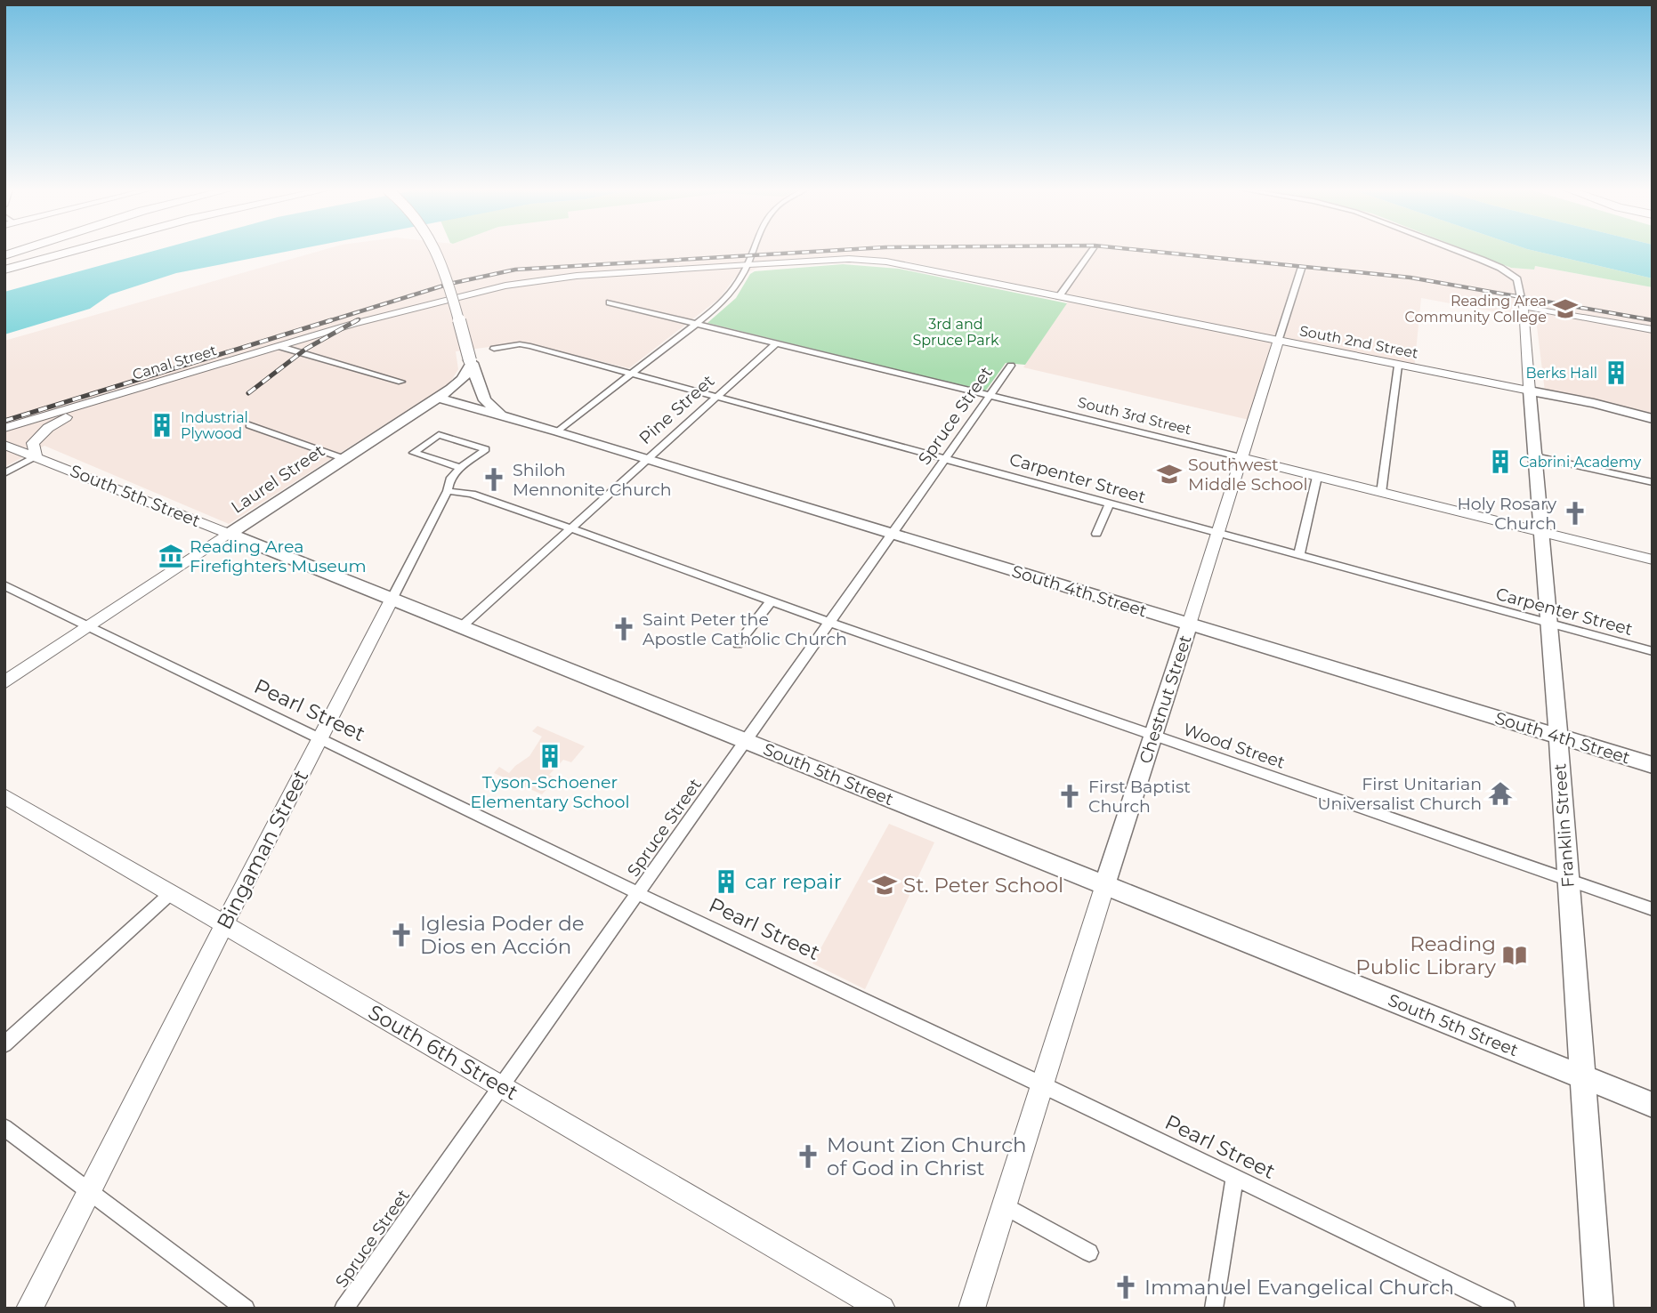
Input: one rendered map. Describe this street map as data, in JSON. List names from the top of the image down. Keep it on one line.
{"streets":{"main road":["South 2nd Street","Laurel Street","South 5th Street","South 4th Street","Chestnut Street","Franklin Street"],"street":["Canal Street","Pine Street","Spruce Street","South 3rd Street","Carpenter Street","Pearl Street","Wood Street","Bingaman Street","South 6th Street"]},"crossings":[["South 2nd Street","Canal Street"],["South 2nd Street","Chestnut Street"],["South 2nd Street","Franklin Street"],["Pine Street","South 3rd Street"],["Pine Street","Carpenter Street"],["Pine Street","South 5th Street"],["Pine Street","South 4th Street"],["Pine Street","Wood Street"],["Spruce Street","South 3rd Street"],["Spruce Street","Carpenter Street"],["Spruce Street","South 5th Street"],["Spruce Street","South 4th Street"],["Spruce Street","Pearl Street"],["Spruce Street","Wood Street"],["Spruce Street","South 6th Street"],["South 3rd Street","Chestnut Street"],["South 3rd Street","Franklin Street"],["Carpenter Street","Chestnut Street"],["Carpenter Street","Franklin Street"],["Laurel Street","South 5th Street"],["Laurel Street","South 4th Street"],["Laurel Street","Pearl Street"],["South 5th Street","Chestnut Street"],["South 5th Street","Franklin Street"],["South 5th Street","Bingaman Street"],["South 4th Street","Chestnut Street"],["South 4th Street","Franklin Street"],["Chestnut Street","Pearl Street"],["Chestnut Street","Wood Street"],["Pearl Street","Bingaman Street"],["Wood Street","Franklin Street"],["Wood Street","Bingaman Street"],["Bingaman Street","South 6th Street"]],"parks":["3rd and Spruce Park"],"places":{"school or university":["Reading Area Community College","Southwest Middle School","St. Peter School"],"building":["Berks Hall","Industrial Plywood","Cabrini Academy","Tyson-Schoener Elementary School","car repair"],"church":["Shiloh Mennonite Church","Holy Rosary Church","Saint Peter the Apostle Catholic Church","First Baptist Church","Iglesia Poder de Dios en Acción","Mount Zion Church of God in Christ","Immanuel Evangelical Church"],"museum":["Reading Area Firefighters Museum"],"temple":["First Unitarian Universalist Church"],"library":["Reading Public Library"]}}
